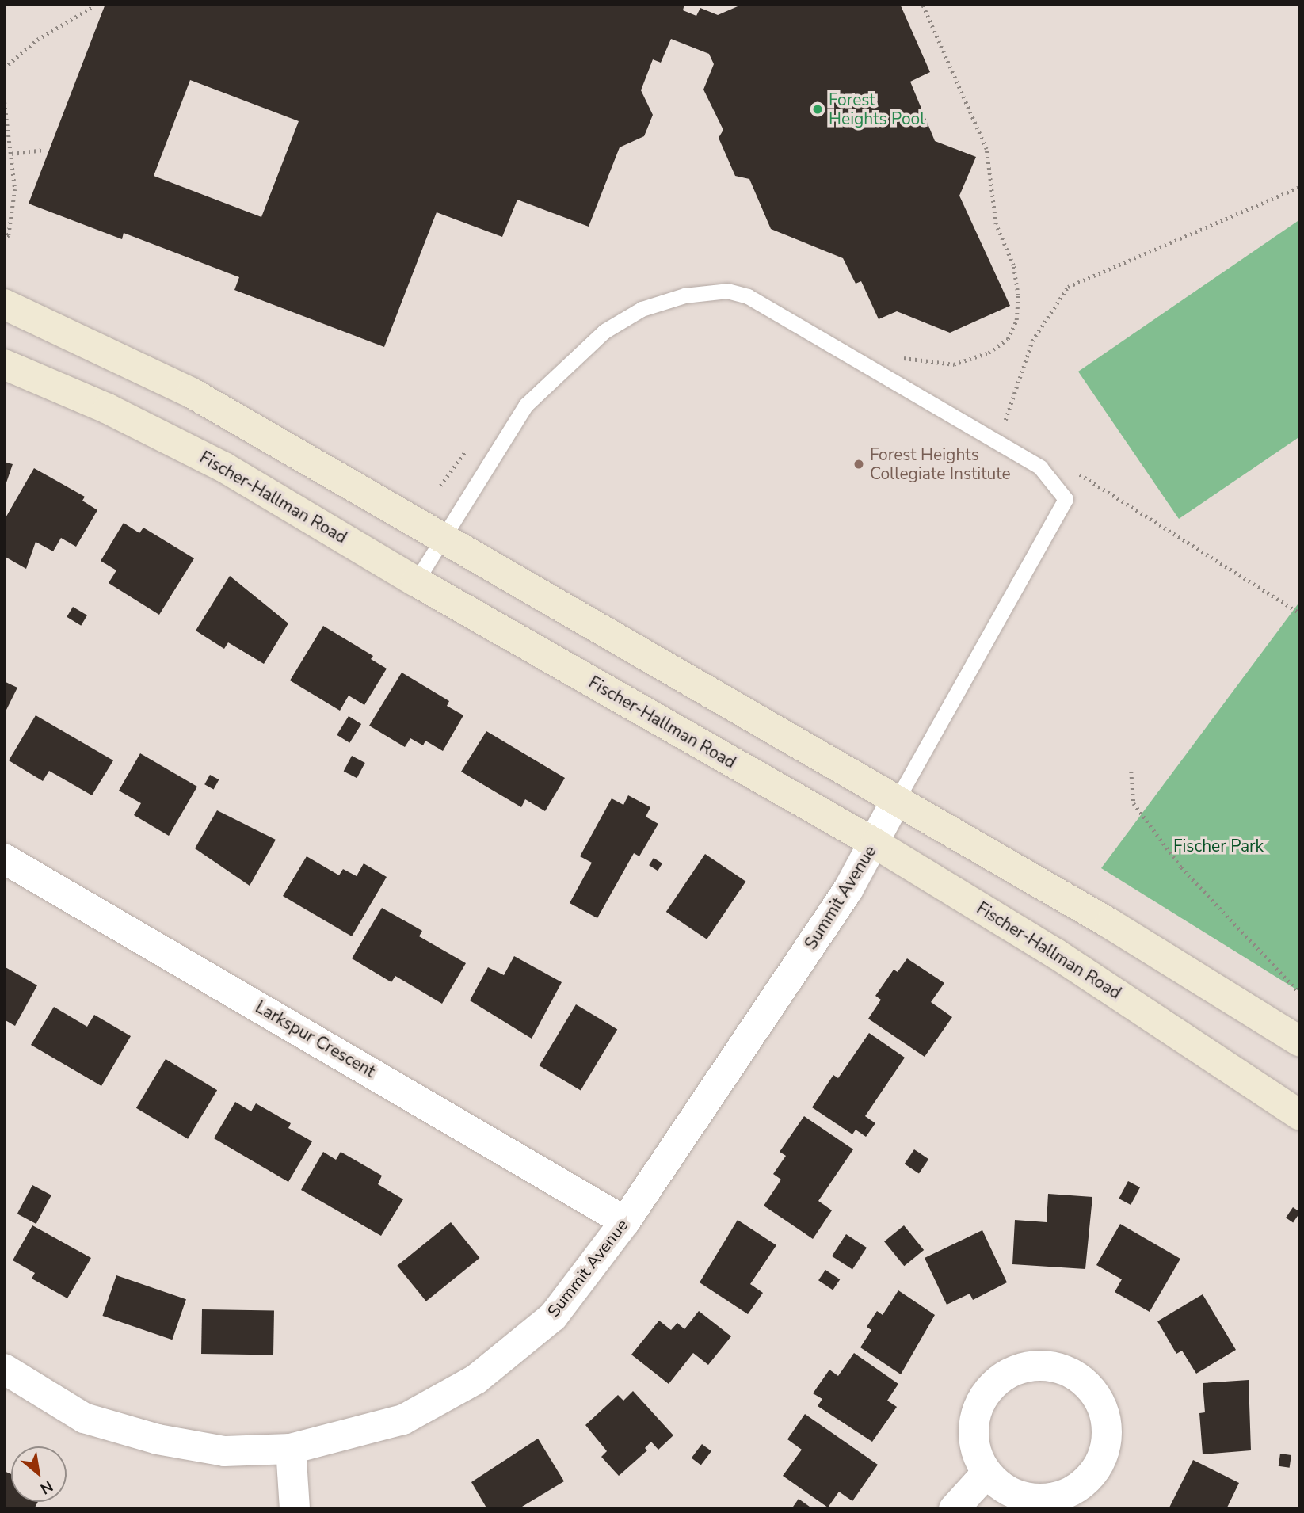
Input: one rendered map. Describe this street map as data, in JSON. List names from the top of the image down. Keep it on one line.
{"streets":{"main road":["Fischer-Hallman Road"],"street":["Summit Avenue","Larkspur Crescent"]},"crossings":[["Fischer-Hallman Road","Summit Avenue"],["Summit Avenue","Larkspur Crescent"]],"parks":["Fischer Park"],"places":["Forest Heights Pool","Forest Heights Collegiate Institute"],"north":"bottom right"}
